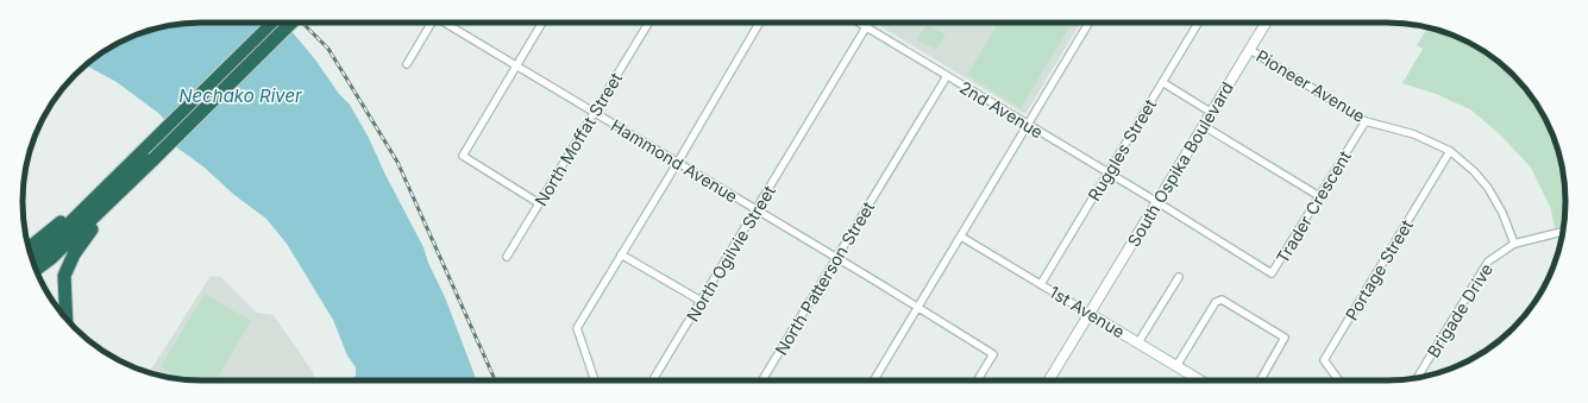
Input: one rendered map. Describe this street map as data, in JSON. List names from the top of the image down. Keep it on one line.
{"streets":{"street":["Pioneer Avenue","2nd Avenue","North Moffat Street","Ruggles Street","Hammond Avenue","South Ospika Boulevard","Trader Crescent","North Ogilvie Street","Portage Street","North Patterson Street","Brigade Drive","1st Avenue"]},"crossings":[["Pioneer Avenue","South Ospika Boulevard"],["Pioneer Avenue","Trader Crescent"],["Pioneer Avenue","Portage Street"],["Pioneer Avenue","Brigade Drive"],["2nd Avenue","Ruggles Street"],["2nd Avenue","South Ospika Boulevard"],["2nd Avenue","Trader Crescent"],["2nd Avenue","North Ogilvie Street"],["2nd Avenue","North Patterson Street"],["North Moffat Street","Hammond Avenue"],["Ruggles Street","1st Avenue"],["Hammond Avenue","North Ogilvie Street"],["Hammond Avenue","North Patterson Street"],["South Ospika Boulevard","Trader Crescent"],["South Ospika Boulevard","1st Avenue"]],"water":["Nechako River"]}
